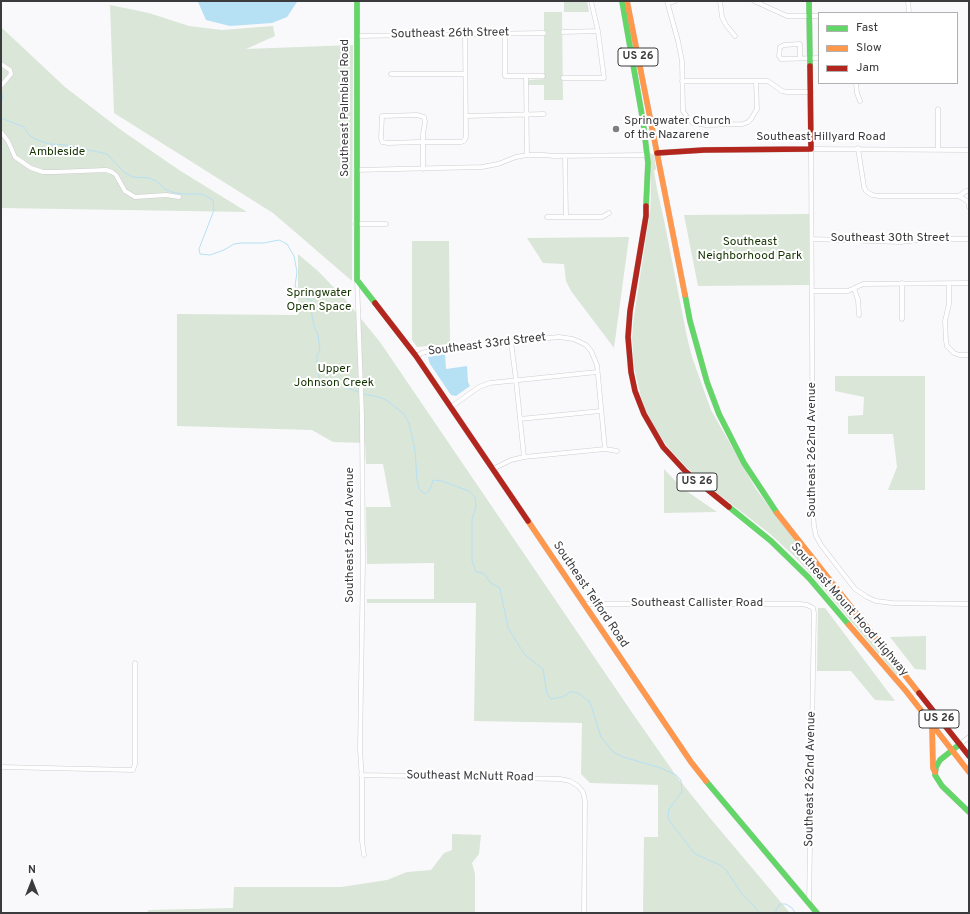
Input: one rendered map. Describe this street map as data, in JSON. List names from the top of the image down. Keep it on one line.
{"streets":{"main road":["US 26","Southeast Palmblad Road","Southeast Hillyard Road","Southeast 252nd Avenue","Southeast Telford Road","Southeast Mount Hood Highway"],"street":["Southeast 26th Street","Southeast 30th Street","Southeast 33rd Street","Southeast 262nd Avenue","Southeast Callister Road","Southeast McNutt Road"]},"crossings":[["Southeast 26th Street","Southeast Palmblad Road"],["Southeast Palmblad Road","Southeast 252nd Avenue"],["Southeast Hillyard Road","Southeast 262nd Avenue"],["Southeast Hillyard Road","Southeast Mount Hood Highway"],["Southeast 30th Street","Southeast 262nd Avenue"],["Southeast 33rd Street","Southeast Telford Road"],["Southeast 262nd Avenue","Southeast Telford Road"],["Southeast 262nd Avenue","Southeast Callister Road"],["Southeast 252nd Avenue","Southeast Telford Road"],["Southeast 252nd Avenue","Southeast McNutt Road"],["Southeast Telford Road","Southeast Callister Road"]],"parks":["Ambleside","Southeast Neighborhood Park","Springwater Open Space","Upper Johnson Creek"],"places":["Springwater Church of the Nazarene"],"legend":["Fast","Slow","Jam"],"north":"top"}
